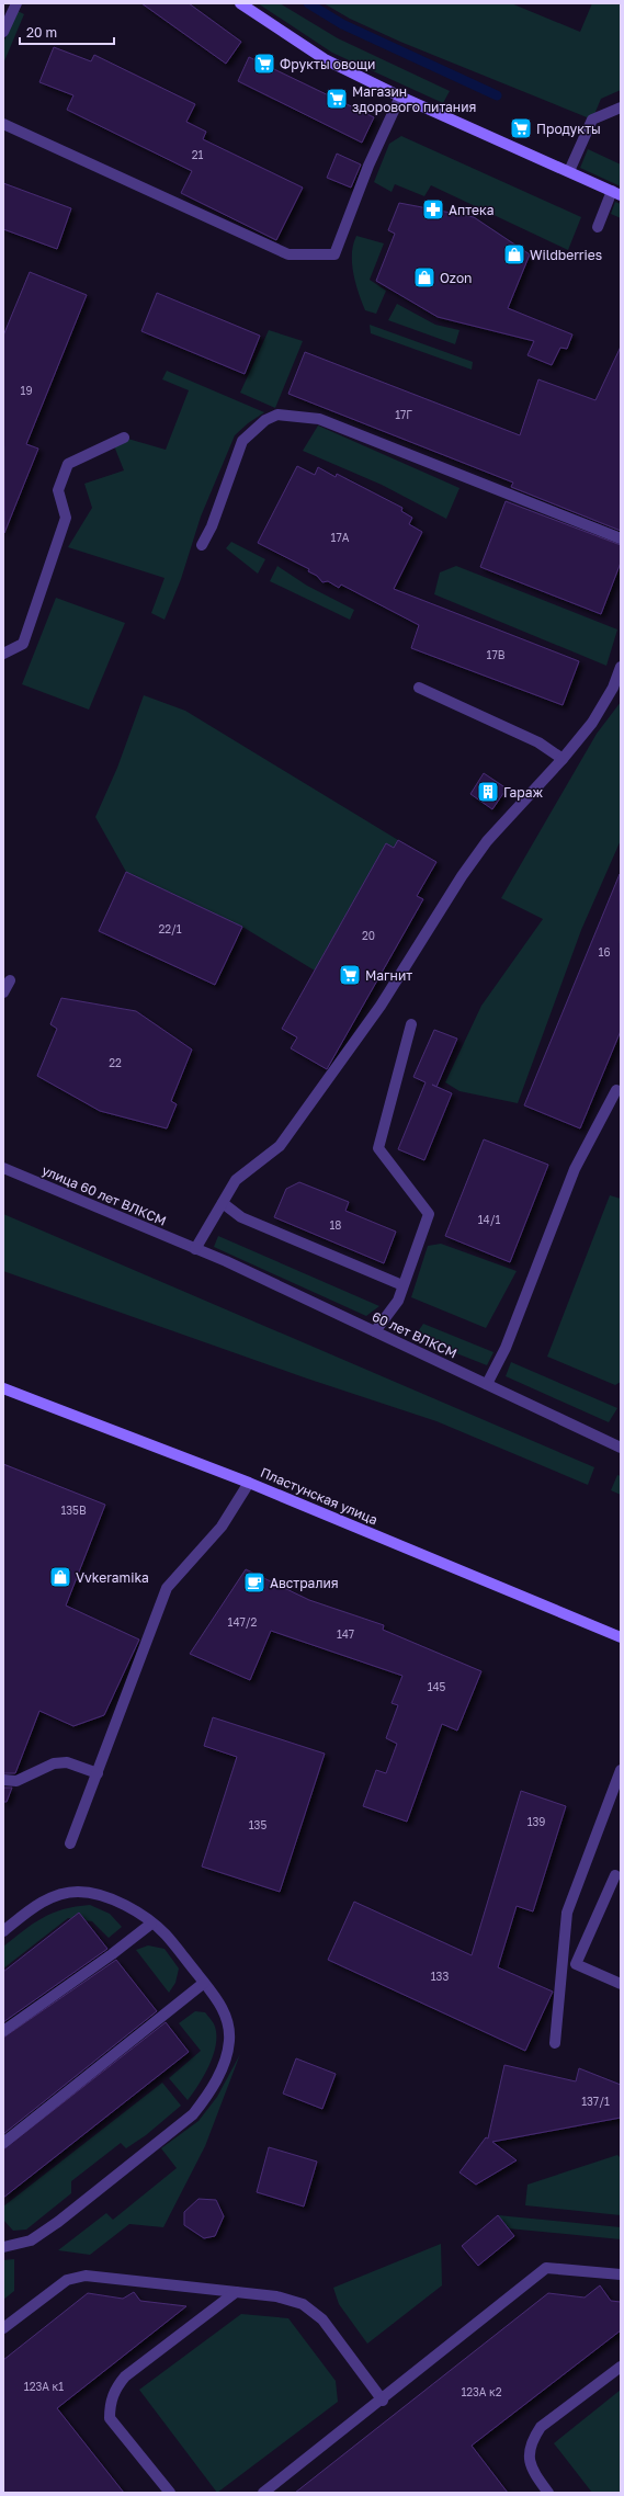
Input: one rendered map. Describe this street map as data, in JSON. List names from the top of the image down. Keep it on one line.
{"streets":{"main road":["Пластунская улица"],"street":["улица 60 лет ВЛКСМ","60 лет ВЛКСМ"]},"crossings":[["улица 60 лет ВЛКСМ","60 лет ВЛКСМ"]],"places":{"supermarket":["Фрукты овощи","Магазин здорового питания","Продукты","Магнит"],"pharmacy":["Аптека"],"shop":["Wildberries","Ozon","Vvkeramika"],"building":["Гараж"],"cafe":["Австралия"]},"house_numbers":["21","19","17Г","17А","17В","22/1","20","16","22","14/1","18","135В","147/2","147","145","139","135","133","137/1","123А к1","123А к2"],"scale_bar":"20 m"}
